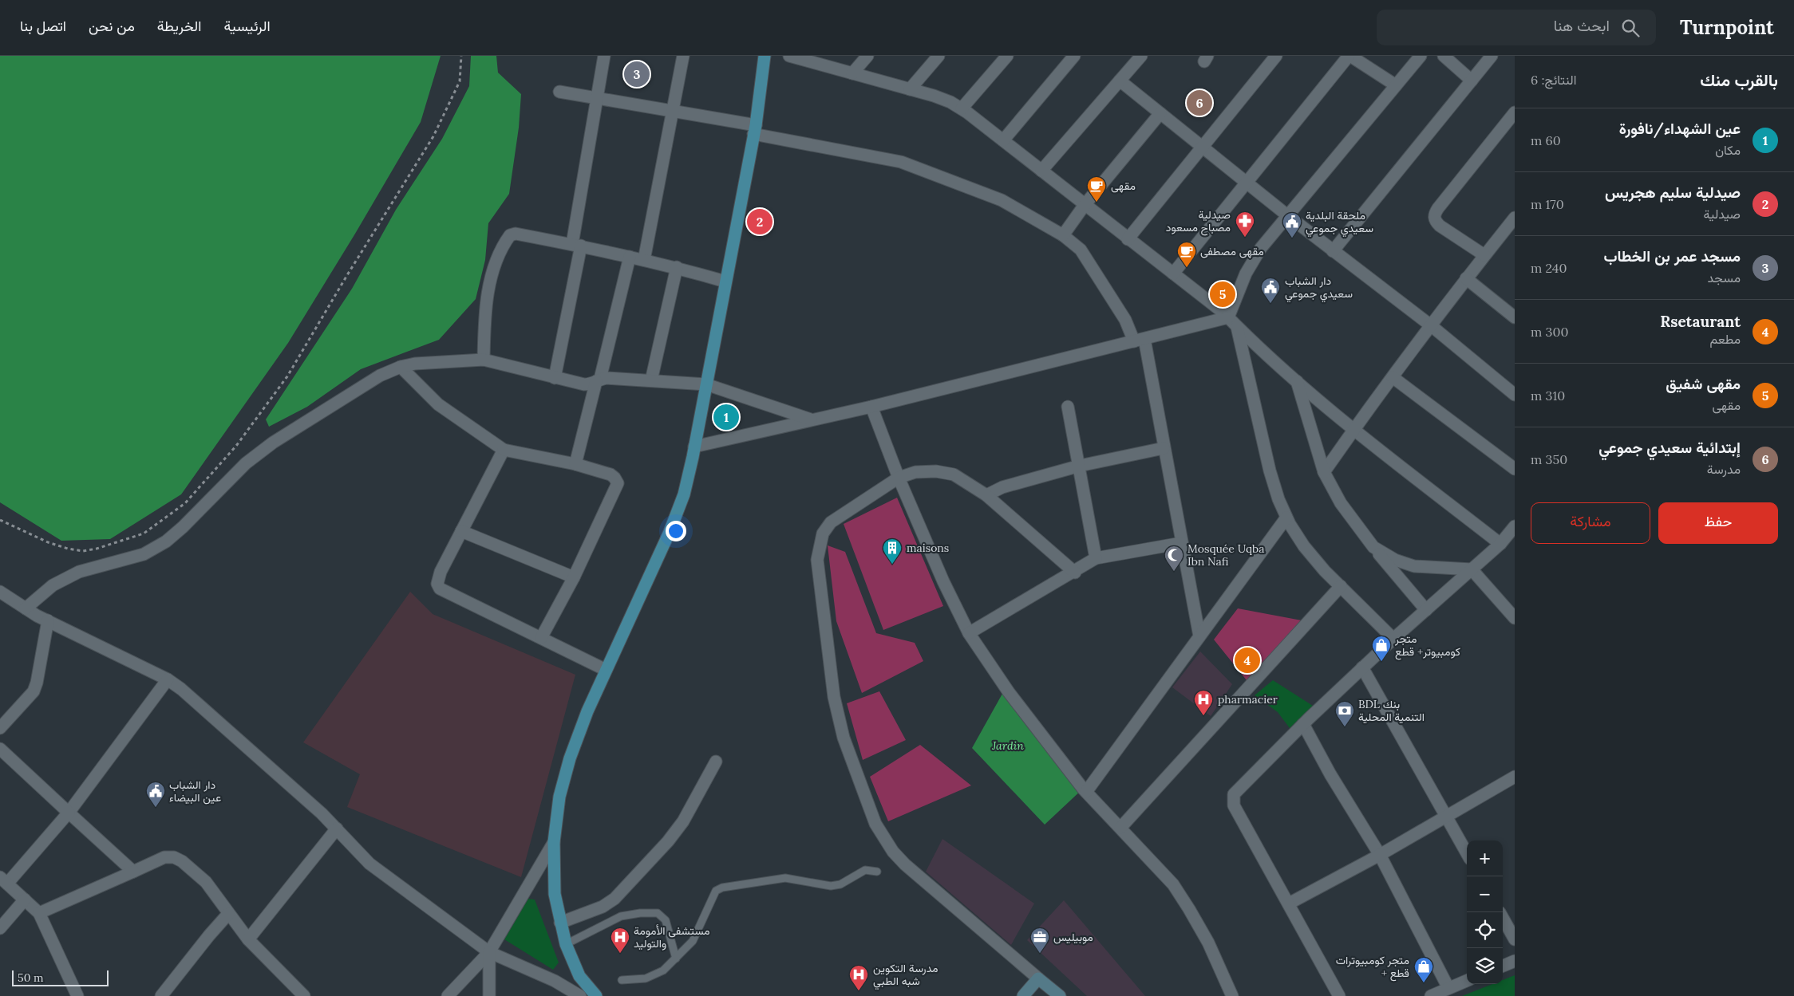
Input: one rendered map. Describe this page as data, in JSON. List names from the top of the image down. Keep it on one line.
{"parks":["Jardin"],"places":{"cafe":["مقهى","مقهى مصطفى"],"pharmacy":["صيدلية مصباح مسعود"],"public building":["ملحقة البلدية سعيدي جموعي","دار الشباب سعيدي جموعي","دار الشباب عين البيضاء"],"building":["maisons"],"mosque":["Mosquée Uqba Ibn Nafi"],"shop":["متجر كومبيوتر+ قطع","متجر كومبيوترات + قطع"],"hospital":["pharmacier","مستشفى الأمومة والتوليد","مدرسة التكوين شبه الطبي"],"bank":["BDL بنك التنمية المحلية"],"office":["موبيليس"]},"scale_bar":"50 m","page":{"header":"Turnpoint","search":"ابحث هنا","nav":["الرئيسية","الخريطة","من نحن","اتصل بنا"],"heading":["بالقرب منك","النتائج: 6"],"pins":["3","6","2","5","1","4"],"list":[{"mark":"1","name":"عين الشهداء/نافورة","note":"مكان","value":"60 m"},{"mark":"2","name":"صيدلية سليم هجريس","note":"صيدلية","value":"170 m"},{"mark":"3","name":"مسجد عمر بن الخطاب","note":"مسجد","value":"240 m"},{"mark":"4","name":"Rsetaurant","note":"مطعم","value":"300 m"},{"mark":"5","name":"مقهى شفيق","note":"مقهى","value":"310 m"},{"mark":"6","name":"إبتدائية سعيدي جموعي","note":"مدرسة","value":"350 m"}],"buttons":["حفظ","مشاركة"],"map_buttons":["+","−"],"scale":"50 m"}}
